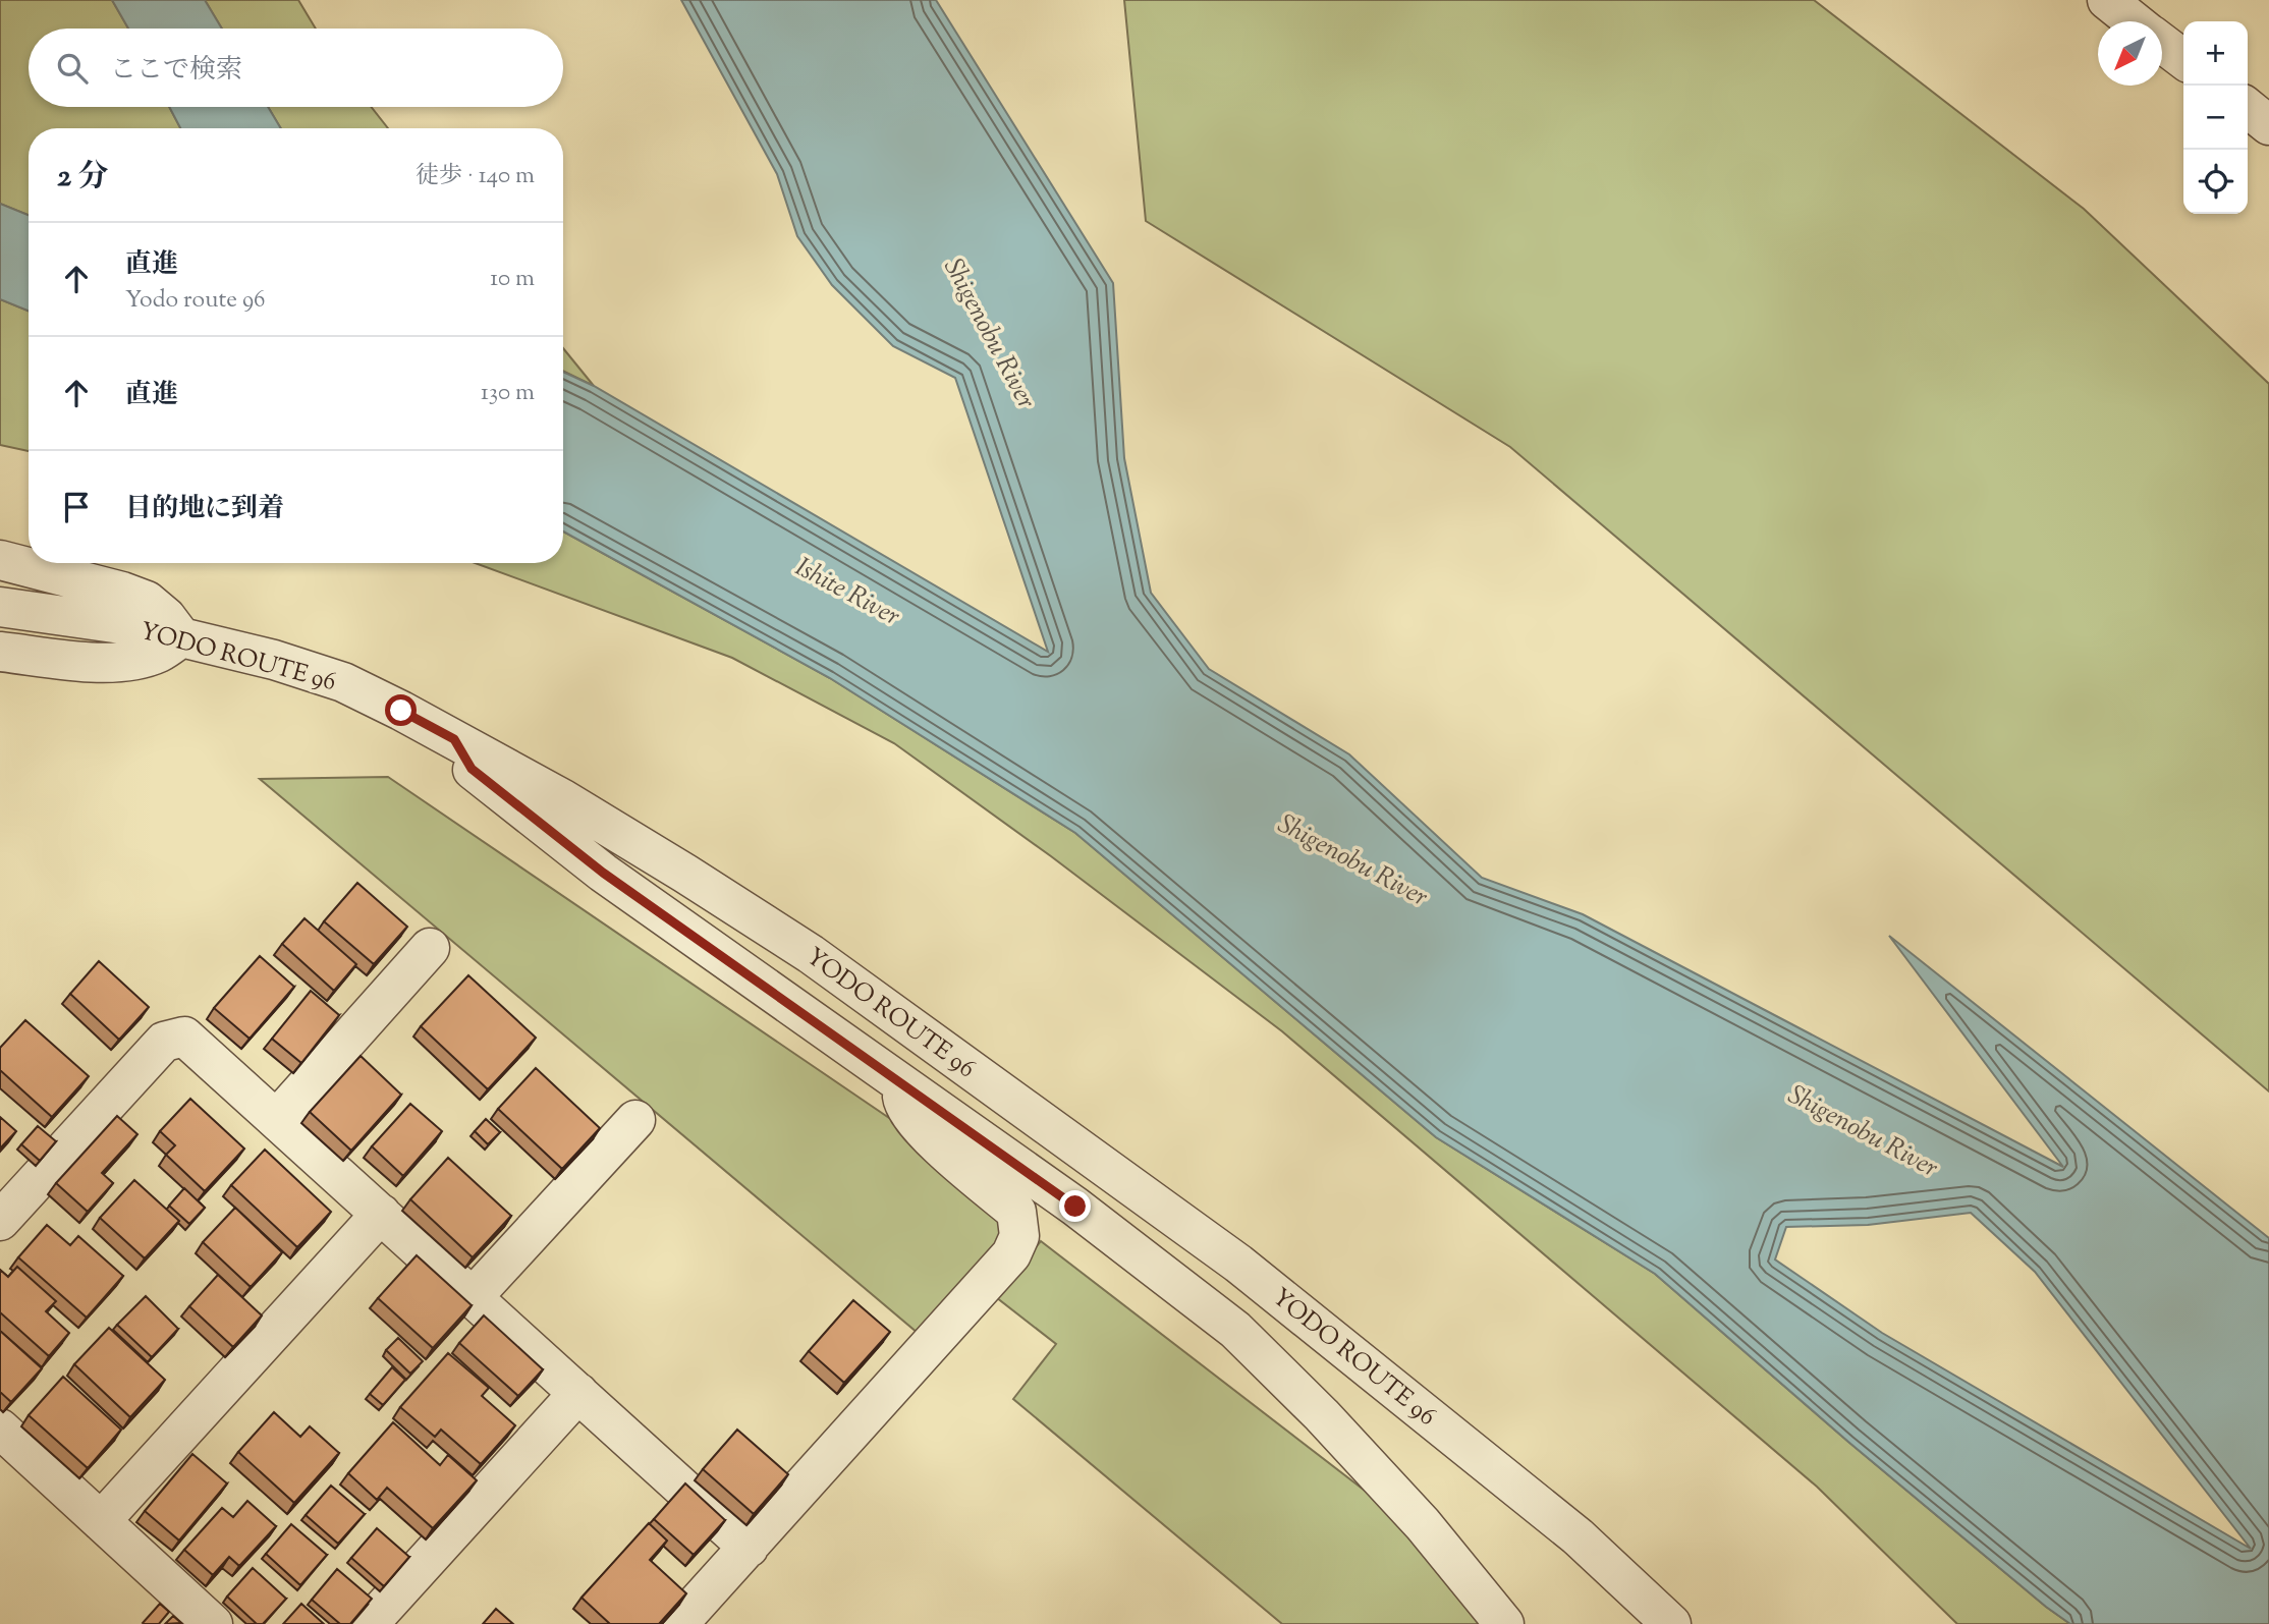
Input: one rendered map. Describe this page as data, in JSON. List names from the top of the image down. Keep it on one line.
{"streets":{"street":["YODO ROUTE 96"]},"water":["Shigenobu River","Ishite River"],"north":"bottom left","page":{"map_buttons":["+","−"],"search":"ここで検索","heading":["2 分","徒歩 · 140 m"],"list":[["直進","Yodo route 96","10 m"],["直進","130 m"],"目的地に到着"]}}
